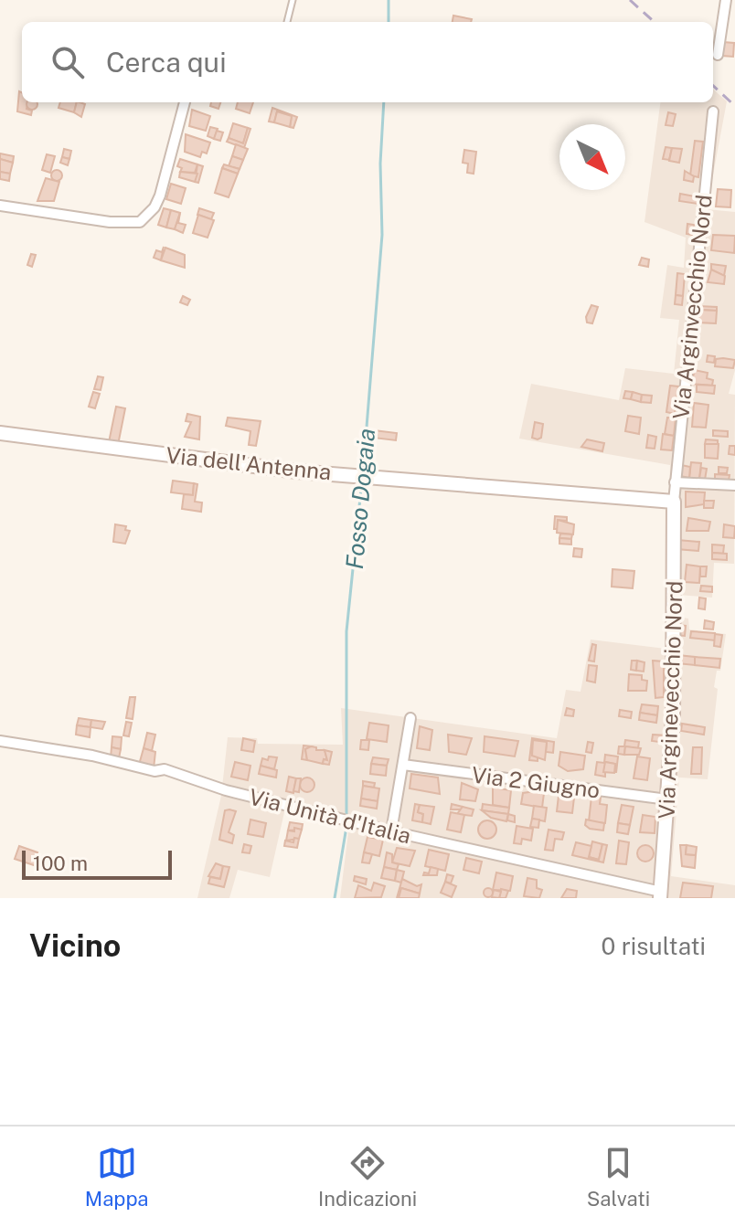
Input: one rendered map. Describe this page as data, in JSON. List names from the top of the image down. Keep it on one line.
{"streets":{"street":["Via Arginvecchio Nord","Via dell'Antenna","Via Arginevecchio Nord","Via 2 Giugno","Via Unità d'Italia"]},"crossings":[["Via Arginvecchio Nord","Via dell'Antenna"],["Via Arginvecchio Nord","Via Arginevecchio Nord"],["Via dell'Antenna","Via Arginevecchio Nord"],["Via Arginevecchio Nord","Via 2 Giugno"],["Via Arginevecchio Nord","Via Unità d'Italia"]],"water":["Fosso Dogaia"],"scale_bar":"100 m","north":"bottom right","page":{"search":"Cerca qui","scale":"100 m","heading":["Vicino","0 risultati"],"nav":["Mappa","Indicazioni","Salvati"]}}
